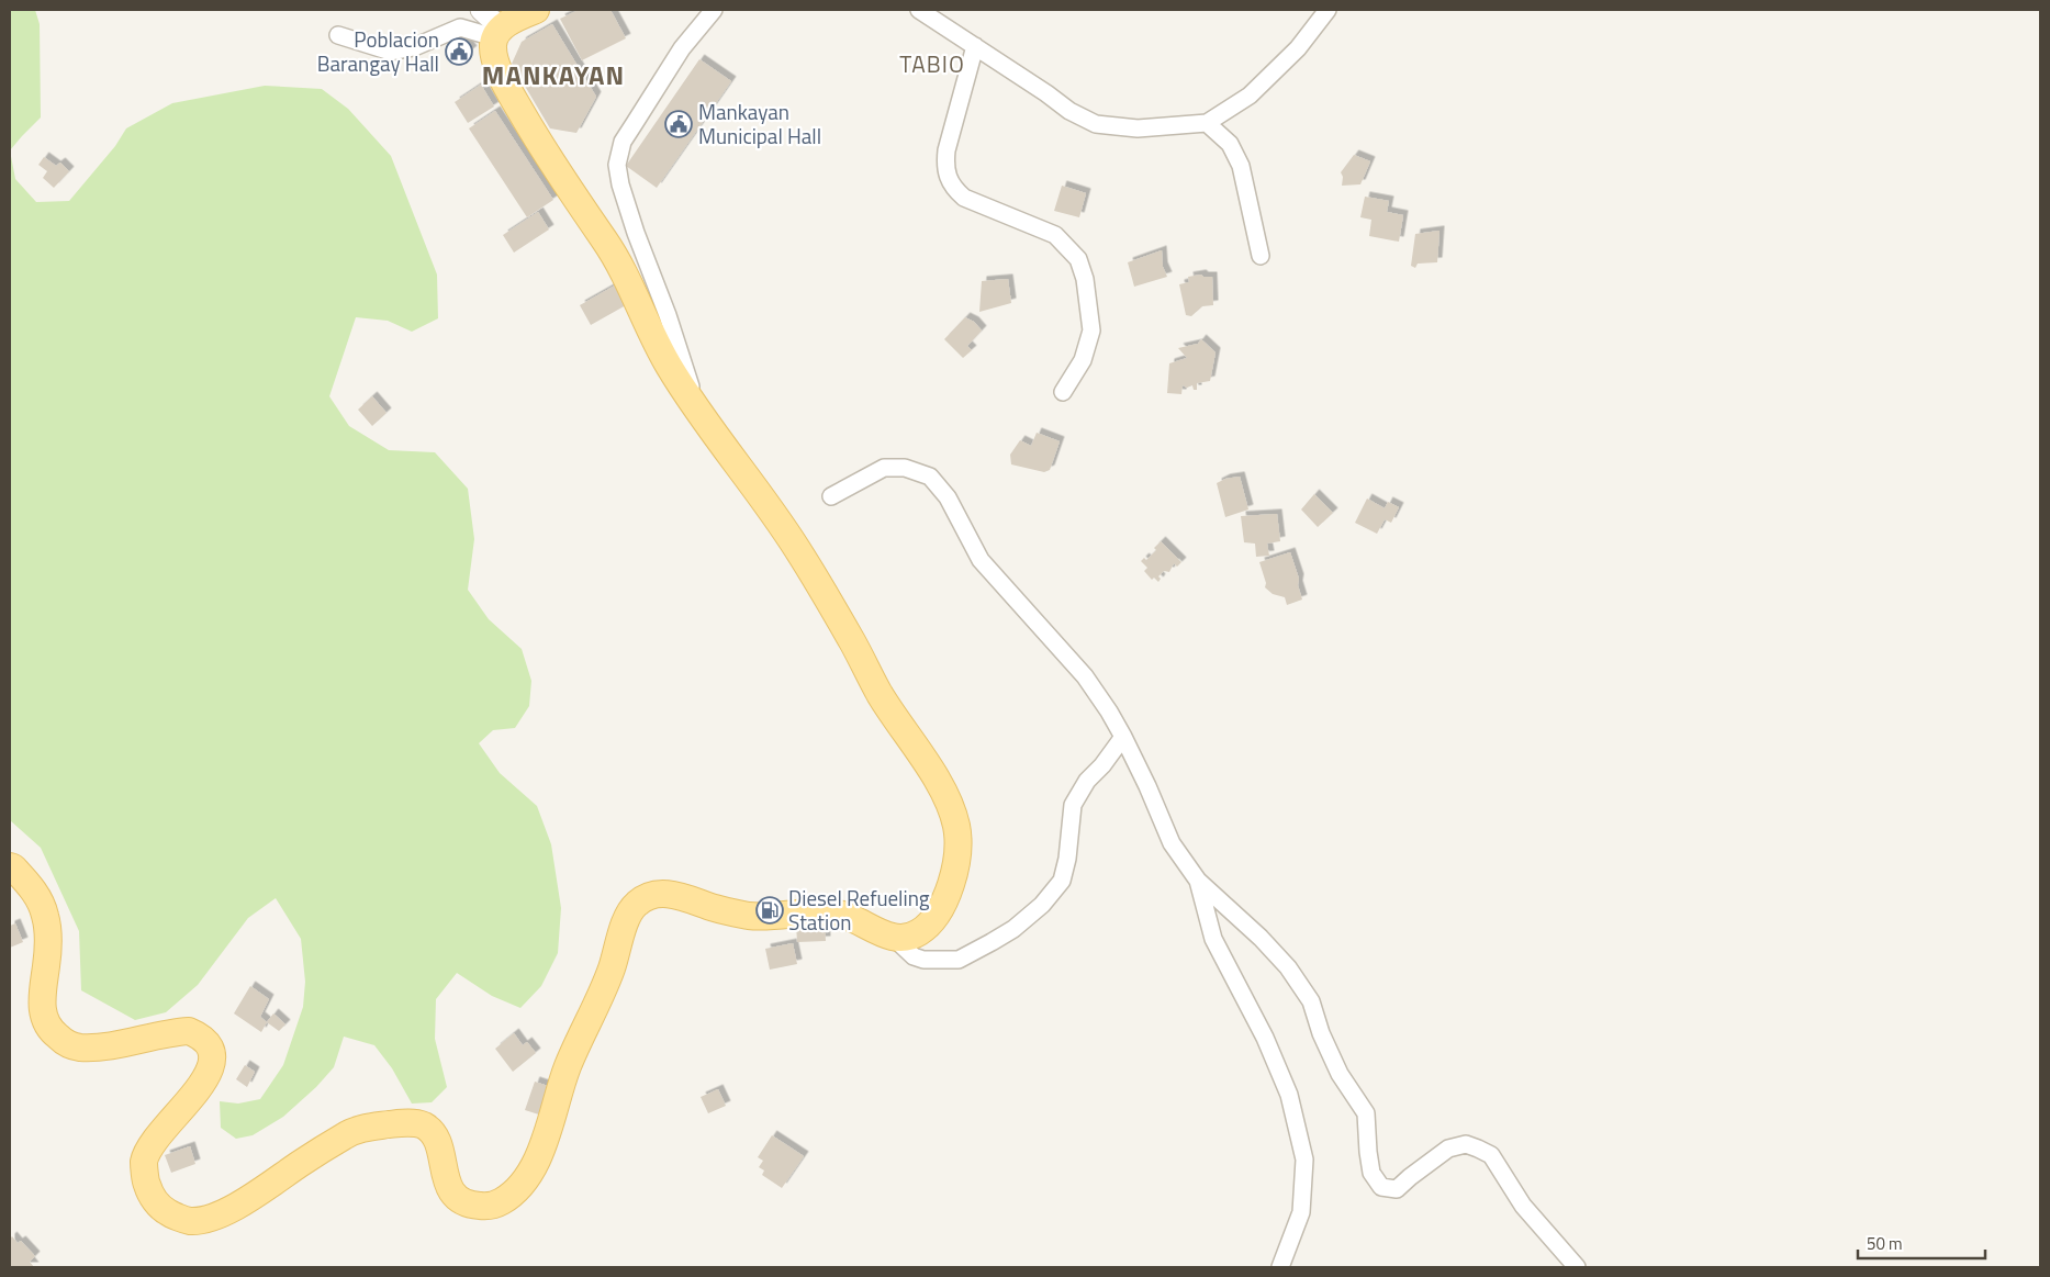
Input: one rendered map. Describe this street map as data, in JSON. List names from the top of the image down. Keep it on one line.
{"districts":["TABIO","MANKAYAN"],"places":{"public building":["Poblacion Barangay Hall","Mankayan Municipal Hall"],"fuel station":["Diesel Refueling Station"]},"scale_bar":"50 m"}
